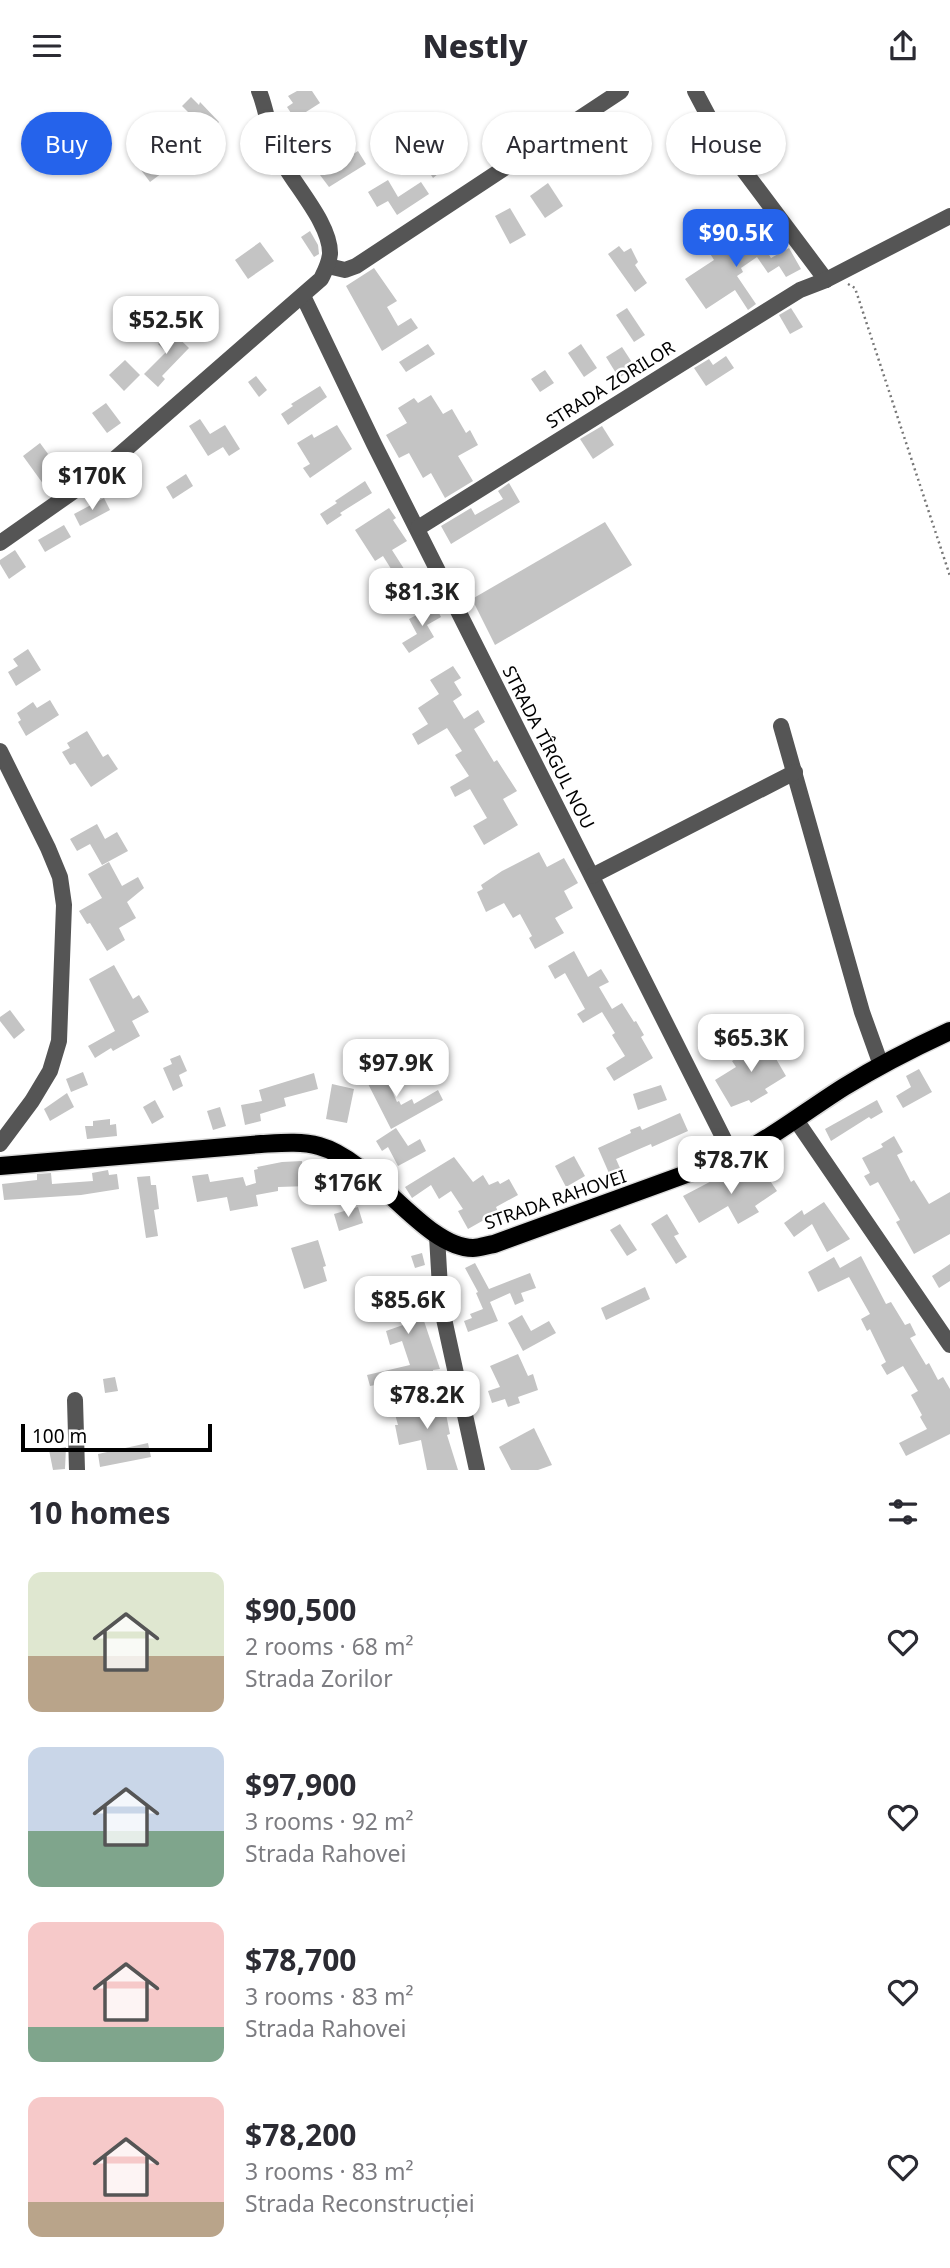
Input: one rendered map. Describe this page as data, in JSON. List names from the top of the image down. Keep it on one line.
{"streets":{"main road":["STRADA RAHOVEI"],"street":["STRADA ZORILOR","STRADA TÎRGUL NOU"]},"crossings":[["STRADA ZORILOR","STRADA TÎRGUL NOU"],["STRADA TÎRGUL NOU","STRADA RAHOVEI"]],"scale_bar":"100 m","page":{"header":"Nestly","chip":["Buy","Rent","Filters","New","Apartment","House"],"price":["$90.5K","$52.5K","$170K","$81.3K","$65.3K","$97.9K","$78.7K","$176K","$85.6K","$78.2K"],"scale":"100 m","heading":"10 homes","list":[{"name":"$90,500","note":"2 rooms · 68 m² · Strada Zorilor"},{"name":"$97,900","note":"3 rooms · 92 m² · Strada Rahovei"},{"name":"$78,700","note":"3 rooms · 83 m² · Strada Rahovei"},{"name":"$78,200","note":"3 rooms · 83 m² · Strada Reconstrucției"}]}}
